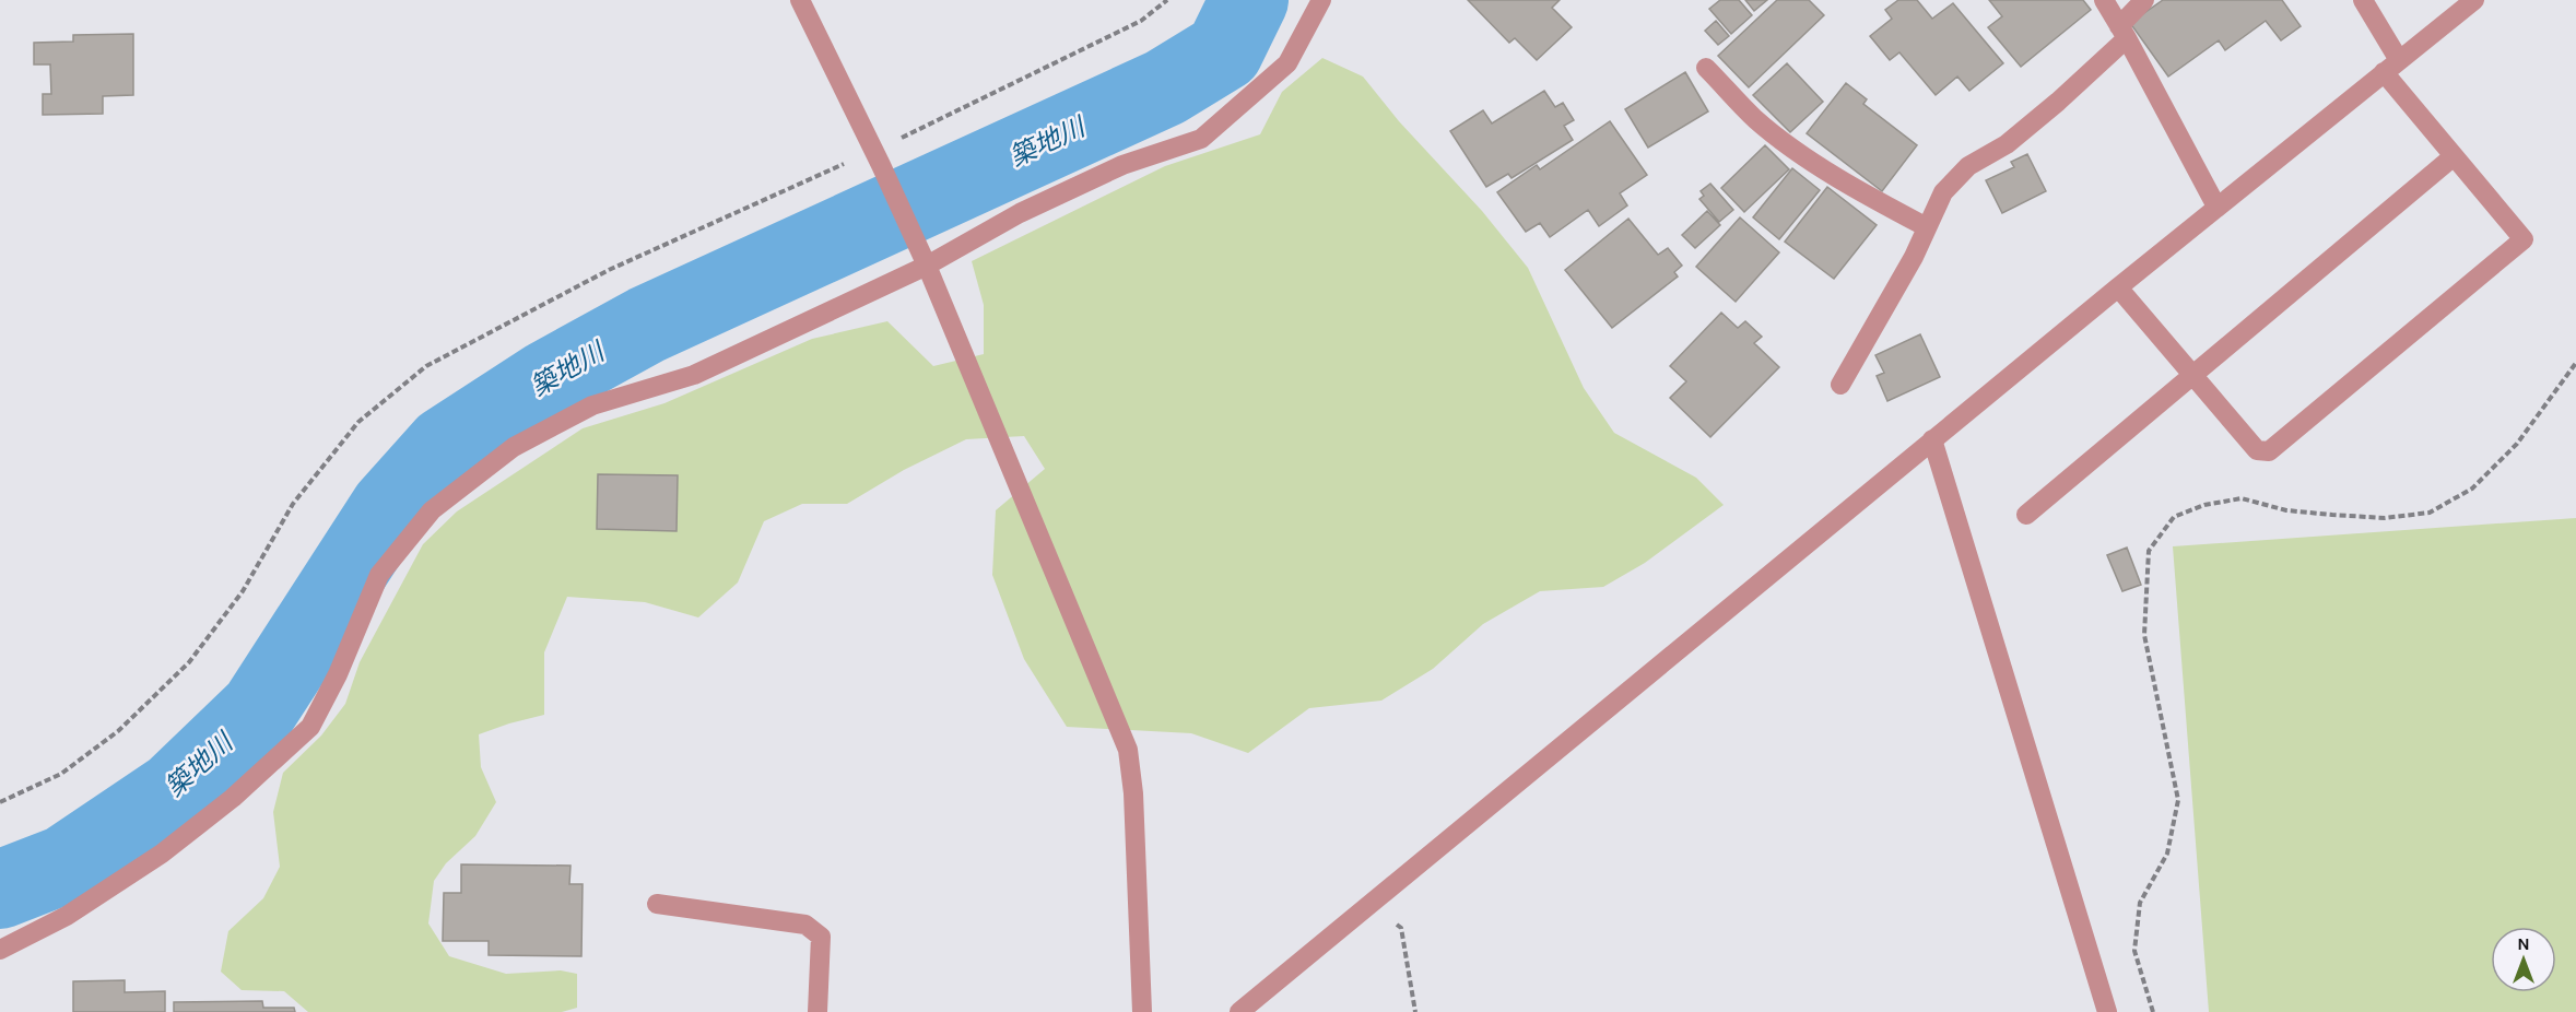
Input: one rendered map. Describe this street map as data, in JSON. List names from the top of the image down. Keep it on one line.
{"water":["築地川"],"north":"top"}
